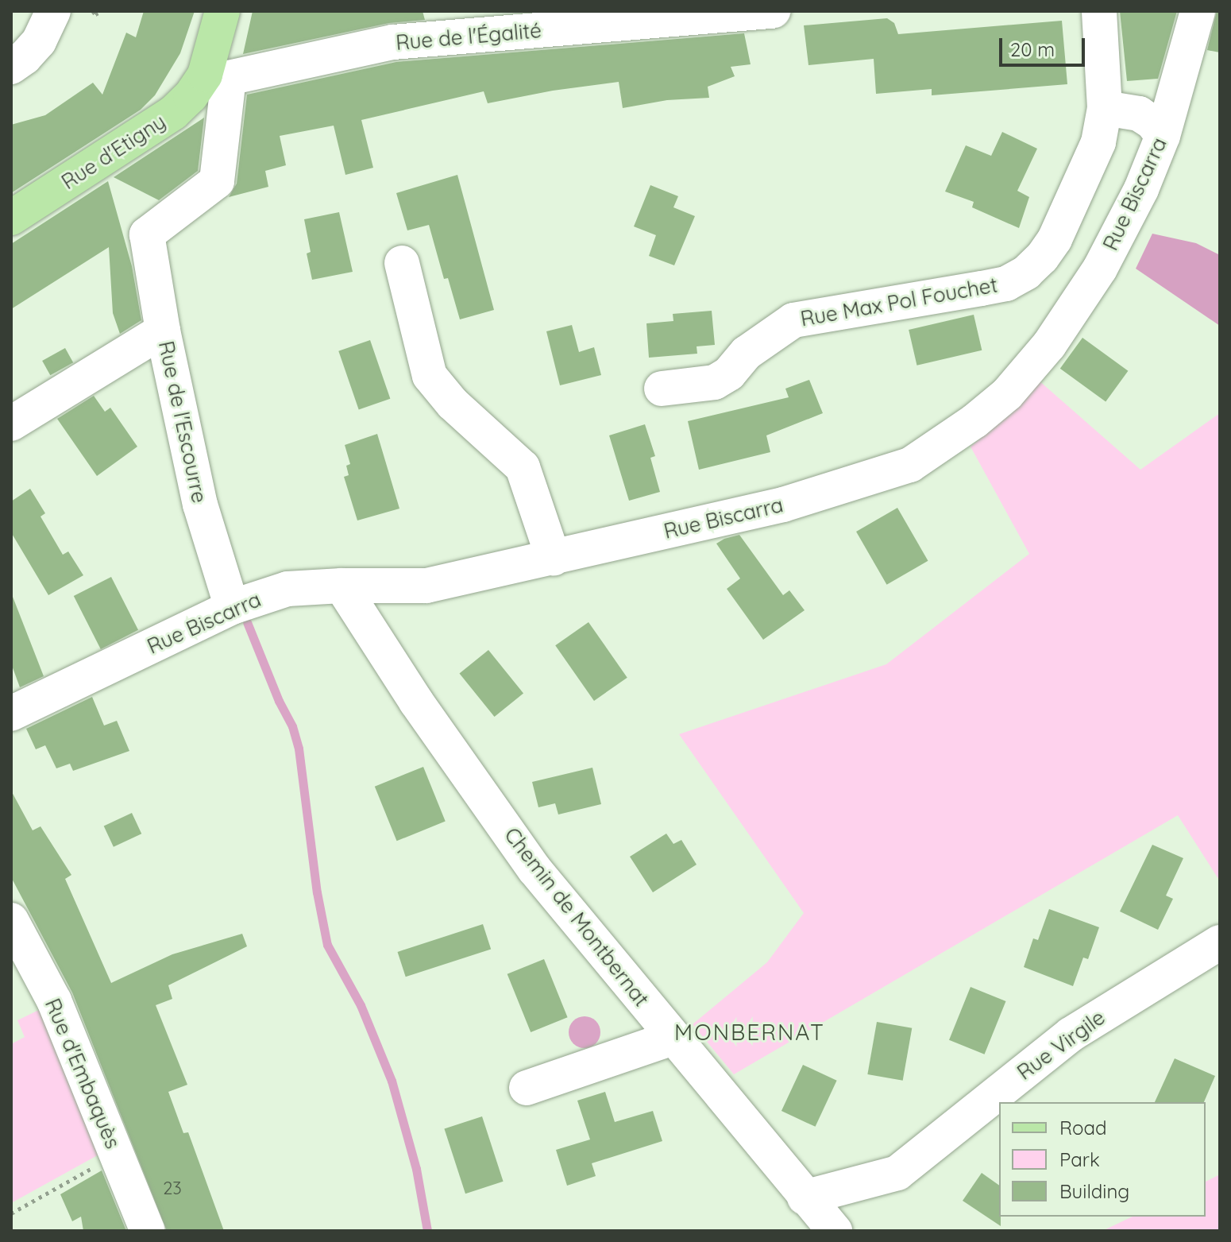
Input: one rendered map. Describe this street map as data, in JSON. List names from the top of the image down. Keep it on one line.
{"streets":{"main road":["Rue d'Etigny"],"street":["Rue de l'Égalité","Rue Biscarra","Rue Max Pol Fouchet","Rue de l'Escourre","Chemin de Montbernat","Rue Virgile","Rue d'Embaquès"]},"crossings":[["Rue de l'Égalité","Rue d'Etigny"],["Rue de l'Égalité","Rue de l'Escourre"],["Rue d'Etigny","Rue de l'Escourre"],["Rue Biscarra","Rue de l'Escourre"],["Rue Biscarra","Chemin de Montbernat"],["Chemin de Montbernat","Rue Virgile"]],"districts":["MONBERNAT"],"house_numbers":["23"],"legend":["Road","Park","Building"],"scale_bar":"20 m"}
